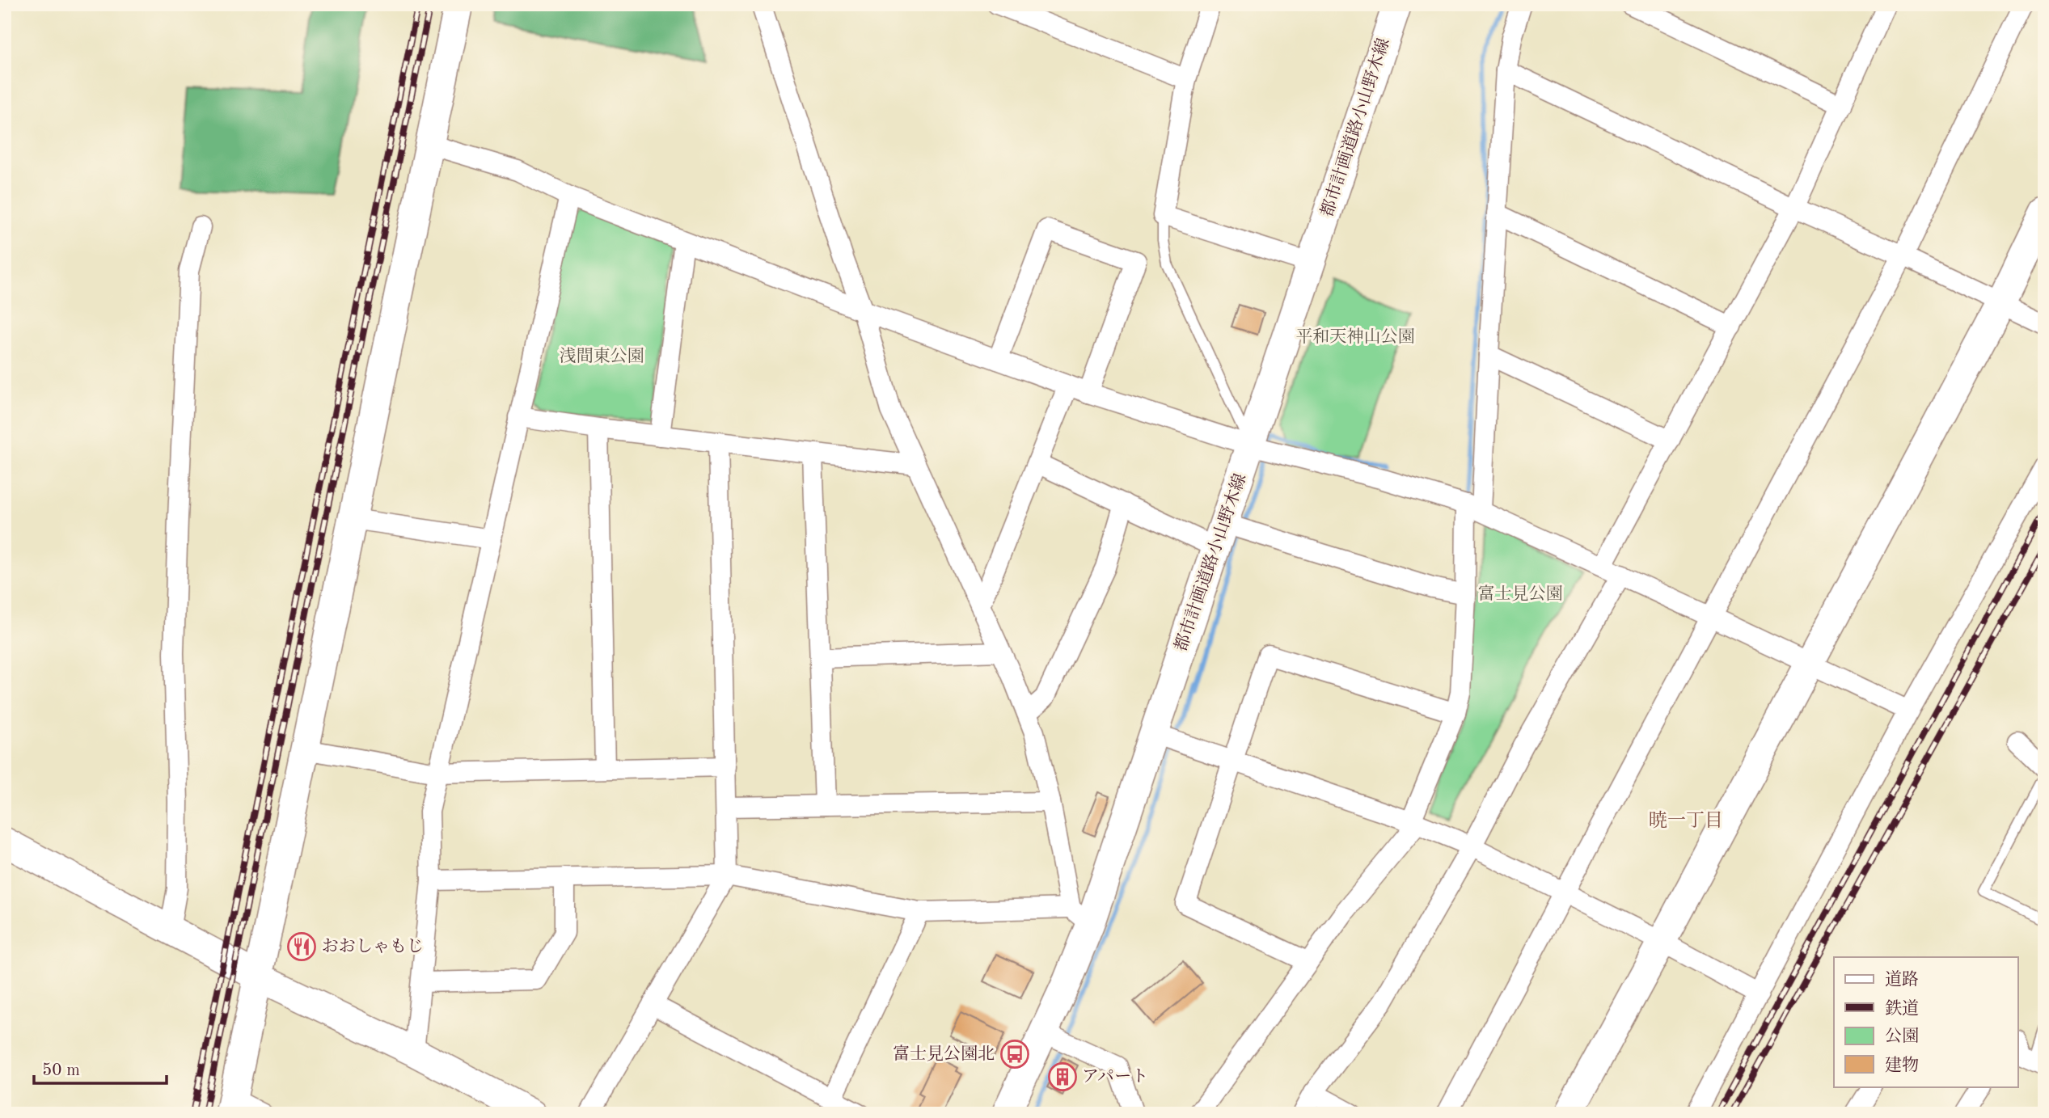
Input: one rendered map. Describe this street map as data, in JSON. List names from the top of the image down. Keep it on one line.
{"streets":{"street":["都市計画道路小山野木線"]},"districts":["暁一丁目"],"parks":["平和天神山公園","浅間東公園","富士見公園"],"places":{"restaurant":["おおしゃもじ"],"bus stop":["富士見公園北"],"building":["アパート"]},"legend":["道路","鉄道","公園","建物"],"scale_bar":"50 m"}
